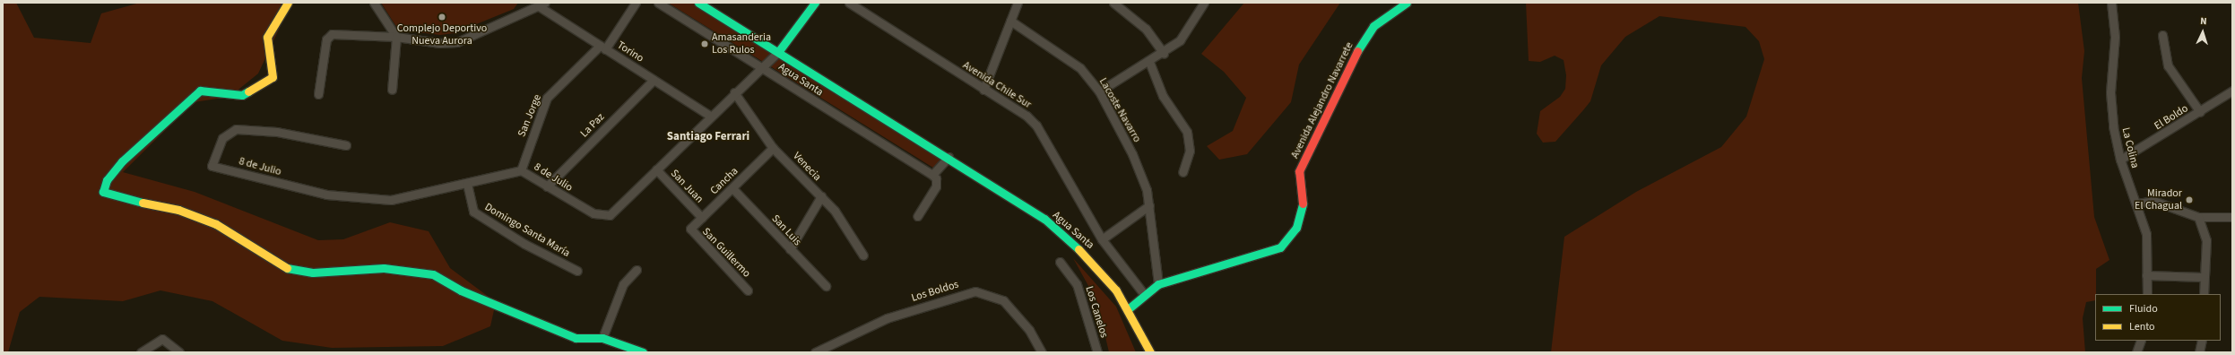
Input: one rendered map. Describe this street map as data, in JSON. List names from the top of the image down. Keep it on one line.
{"streets":{"street":["Torino","Agua Santa","Avenida Chile Sur","Avenida Alejandro Navarrete","Lacoste Navarro","San Jorge","El Boldo","La Paz","La Colina","8 de Julio","Venecia","Cancha","San Juan","Domingo Santa María","San Luis","San Guillermo","Los Boldos","Los Canelos"]},"crossings":[["Torino","San Jorge"],["Torino","La Paz"],["Torino","8 de Julio"],["Agua Santa","Avenida Alejandro Navarrete"],["Agua Santa","8 de Julio"],["Avenida Chile Sur","Avenida Alejandro Navarrete"],["Avenida Alejandro Navarrete","Lacoste Navarro"],["San Jorge","8 de Julio"],["El Boldo","La Colina"],["La Paz","8 de Julio"],["8 de Julio","Venecia"],["8 de Julio","San Juan"],["8 de Julio","Domingo Santa María"],["Venecia","Cancha"],["Cancha","San Juan"],["Cancha","San Luis"],["Cancha","San Guillermo"]],"districts":["Santiago Ferrari"],"places":["Complejo Deportivo Nueva Aurora","Amasanderia Los Rulos","Mirador El Chagual"],"legend":["Fluido","Lento"],"north":"top"}
